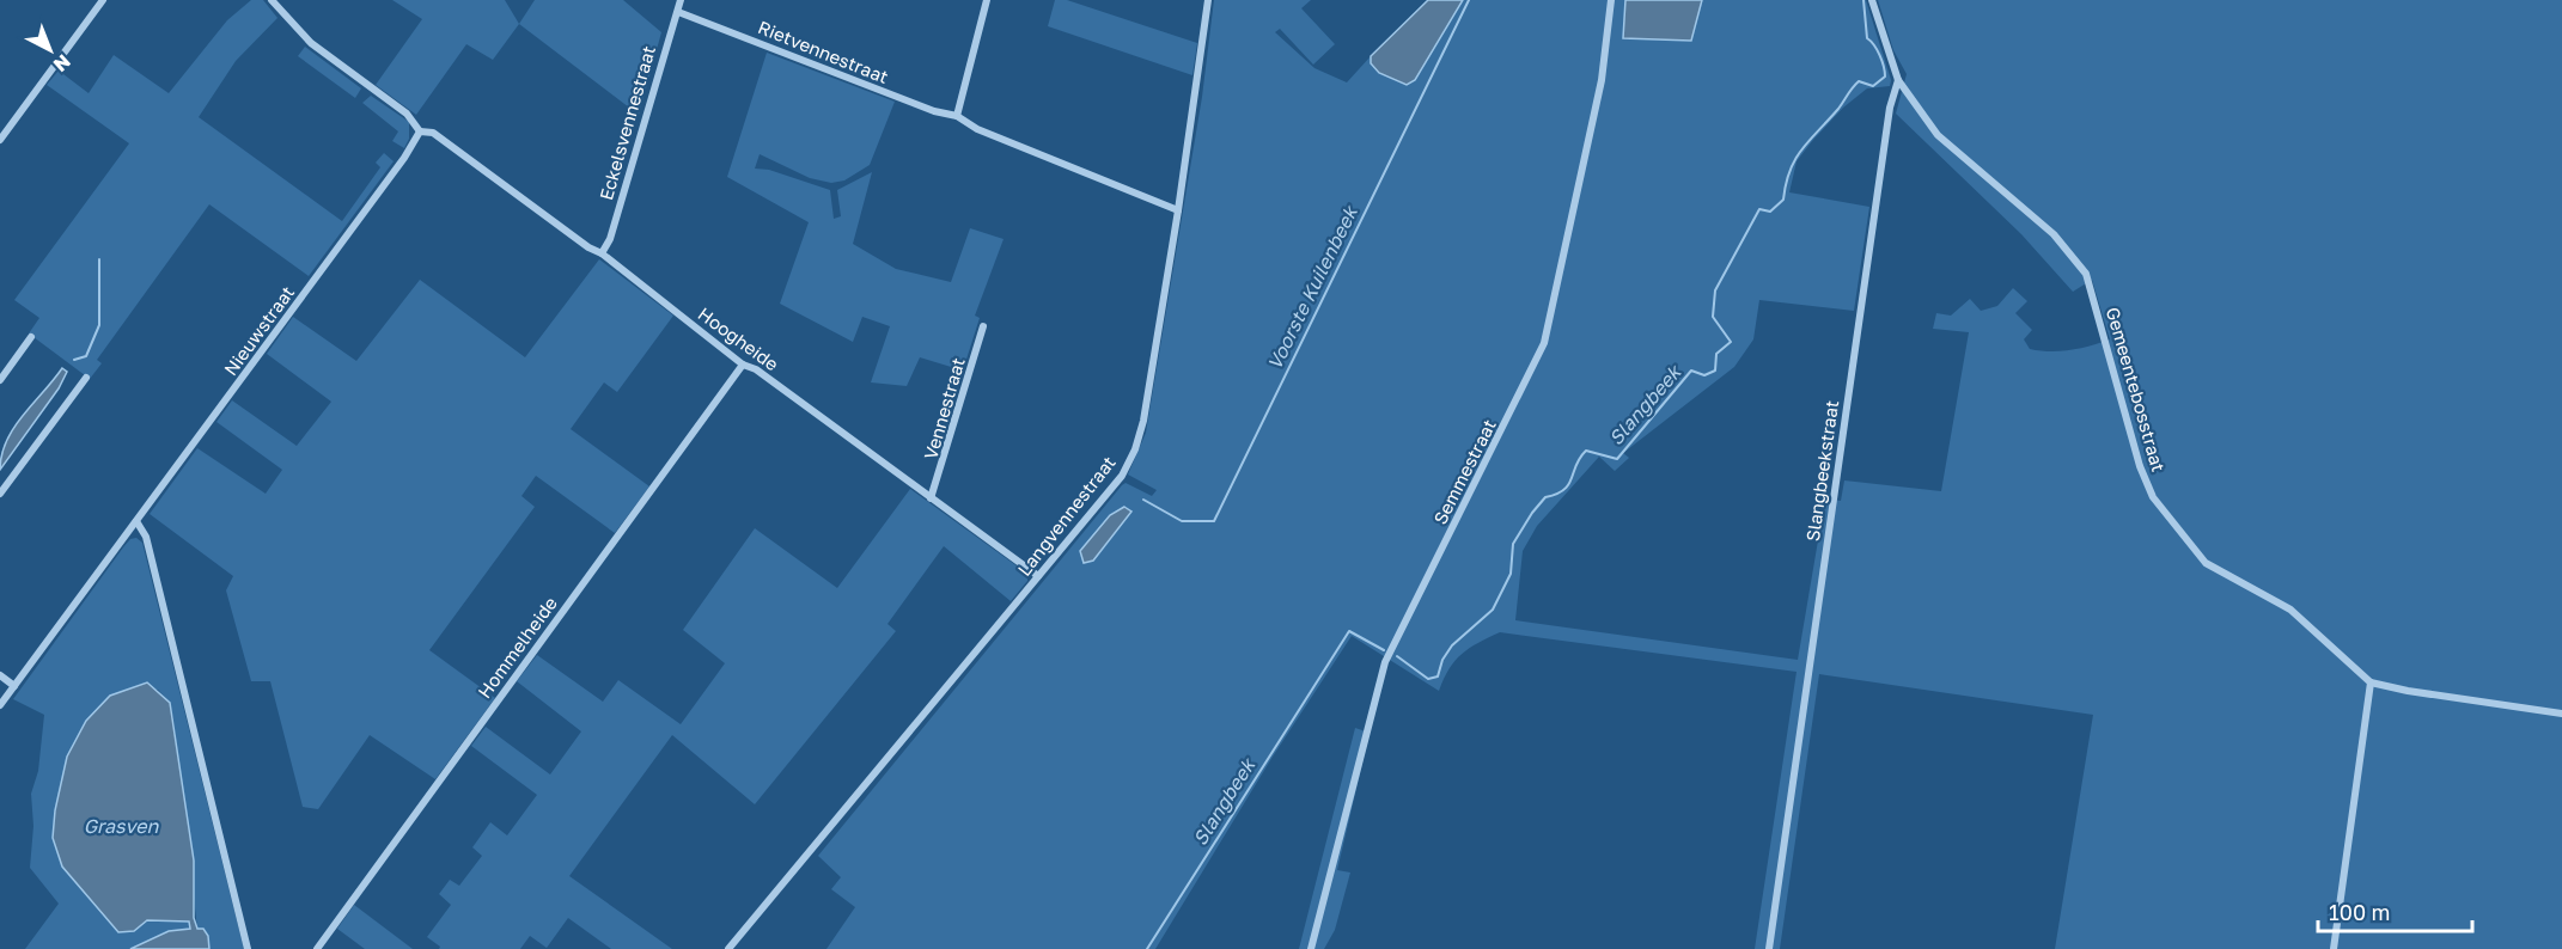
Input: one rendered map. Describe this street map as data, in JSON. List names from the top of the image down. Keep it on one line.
{"streets":{"street":["Rietvennestraat","Eckelsvennestraat","Nieuwstraat","Hoogheide","Gemeentebosstraat","Vennestraat","Slangbeekstraat","Semmestraat","Langvennestraat","Hommelheide"]},"crossings":[["Rietvennestraat","Eckelsvennestraat"],["Rietvennestraat","Langvennestraat"],["Eckelsvennestraat","Hoogheide"],["Nieuwstraat","Hoogheide"],["Hoogheide","Vennestraat"],["Hoogheide","Langvennestraat"],["Hoogheide","Hommelheide"],["Gemeentebosstraat","Slangbeekstraat"]],"water":["Voorste Kuilenbeek","Slangbeek","Grasven"],"scale_bar":"100 m","north":"bottom right"}
